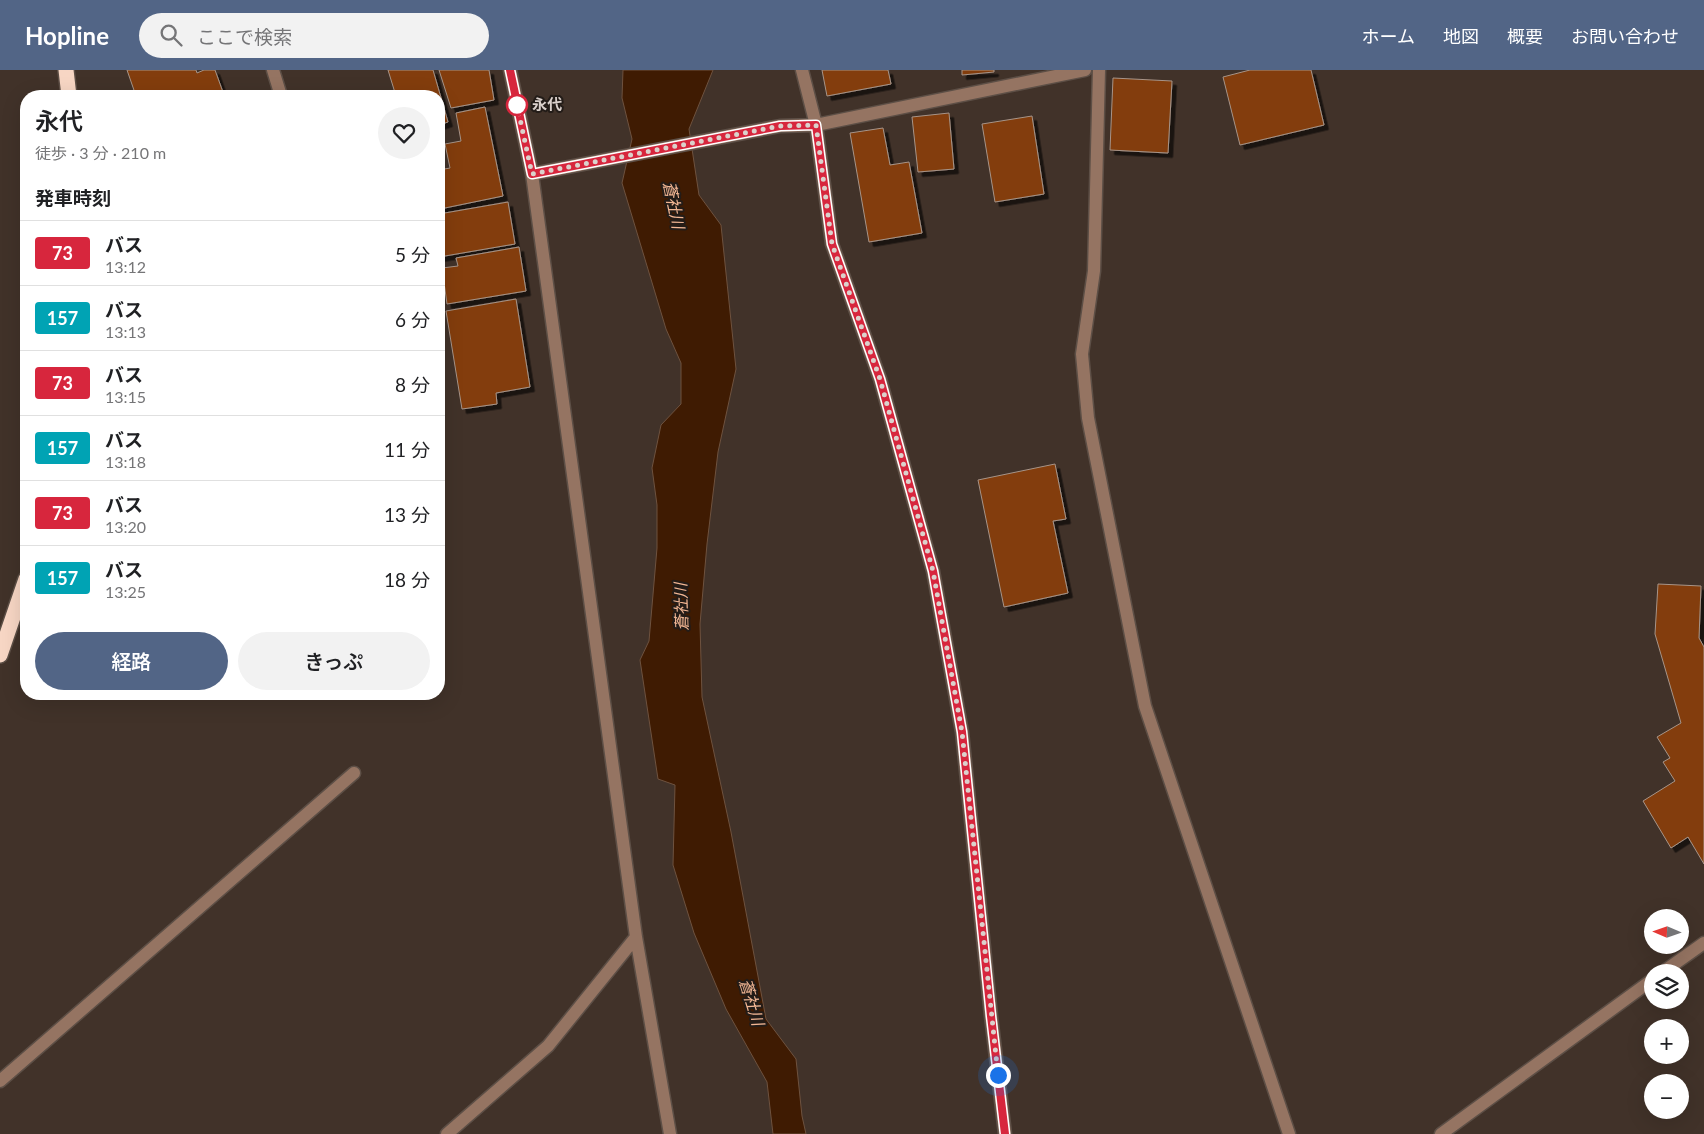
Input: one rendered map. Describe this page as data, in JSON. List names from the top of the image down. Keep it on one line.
{"water":["蒼社川"],"places":["永代"],"lines":["bus line 73"],"north":"left","page":{"header":"Hopline","search":"ここで検索","nav":["ホーム","地図","概要","お問い合わせ"],"heading":[["永代","徒歩 · 3 分 · 210 m"],"発車時刻"],"list":[{"mark":"73","name":"バス","note":"13:12","value":"5 分"},{"mark":"157","name":"バス","note":"13:13","value":"6 分"},{"mark":"73","name":"バス","note":"13:15","value":"8 分"},{"mark":"157","name":"バス","note":"13:18","value":"11 分"},{"mark":"73","name":"バス","note":"13:20","value":"13 分"},{"mark":"157","name":"バス","note":"13:25","value":"18 分"}],"buttons":["経路","きっぷ"],"map_buttons":["+","−"]}}
